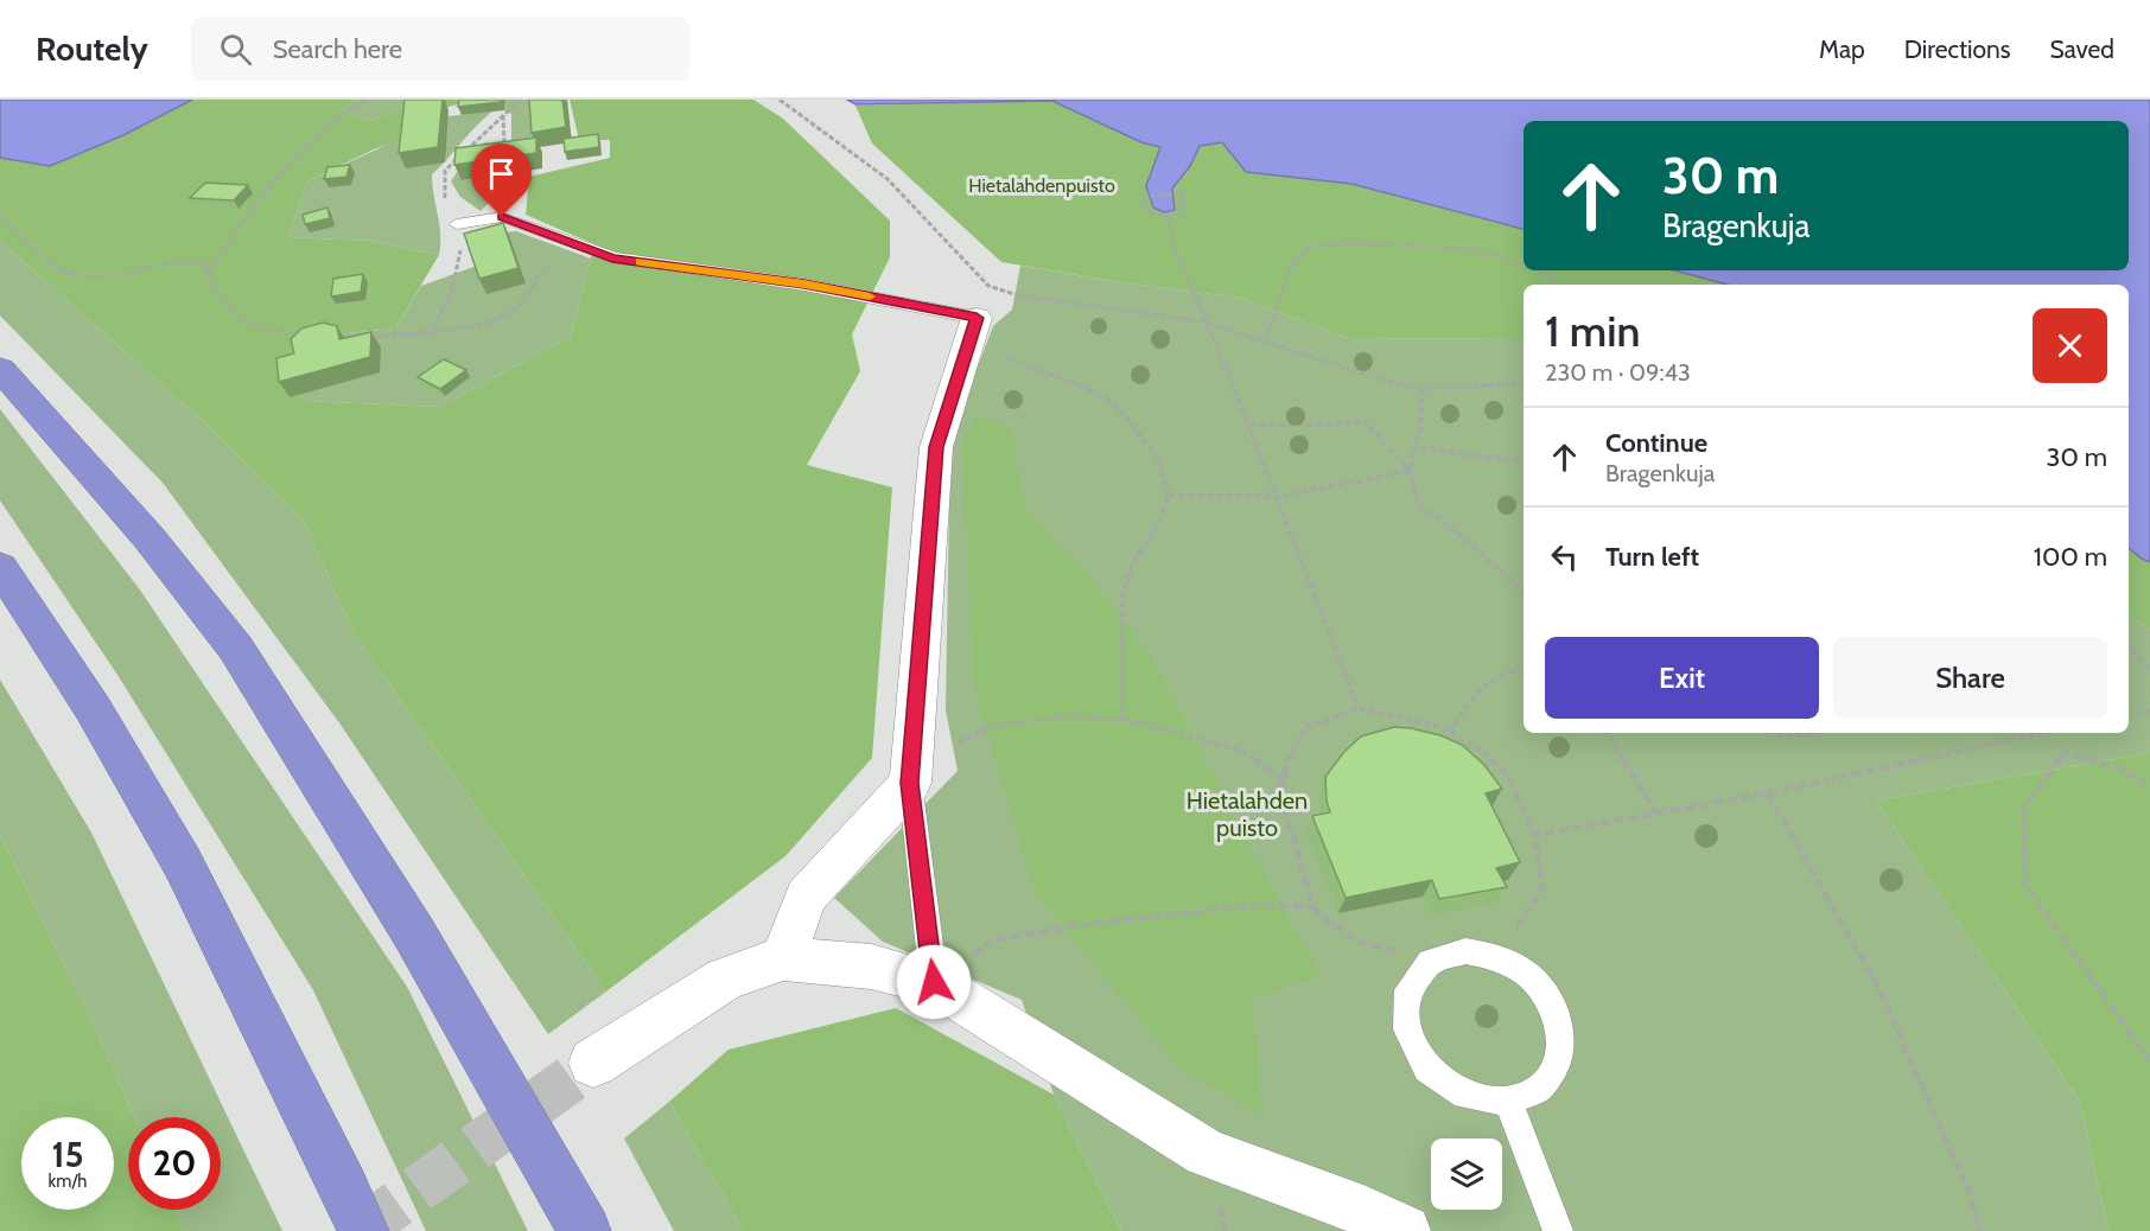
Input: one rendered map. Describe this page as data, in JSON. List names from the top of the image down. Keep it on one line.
{"parks":["Hietalahdenpuisto","Hietalahden puisto"],"page":{"header":"Routely","search":"Search here","nav":["Map","Directions","Saved"],"turn":["30 m","Bragenkuja"],"heading":["1 min","230 m · 09:43"],"list":[{"name":"Continue","note":"Bragenkuja","value":"30 m"},{"name":"Turn left","value":"100 m"}],"buttons":["Exit","Share"],"speed":"15 km/h","limit":"20"}}
